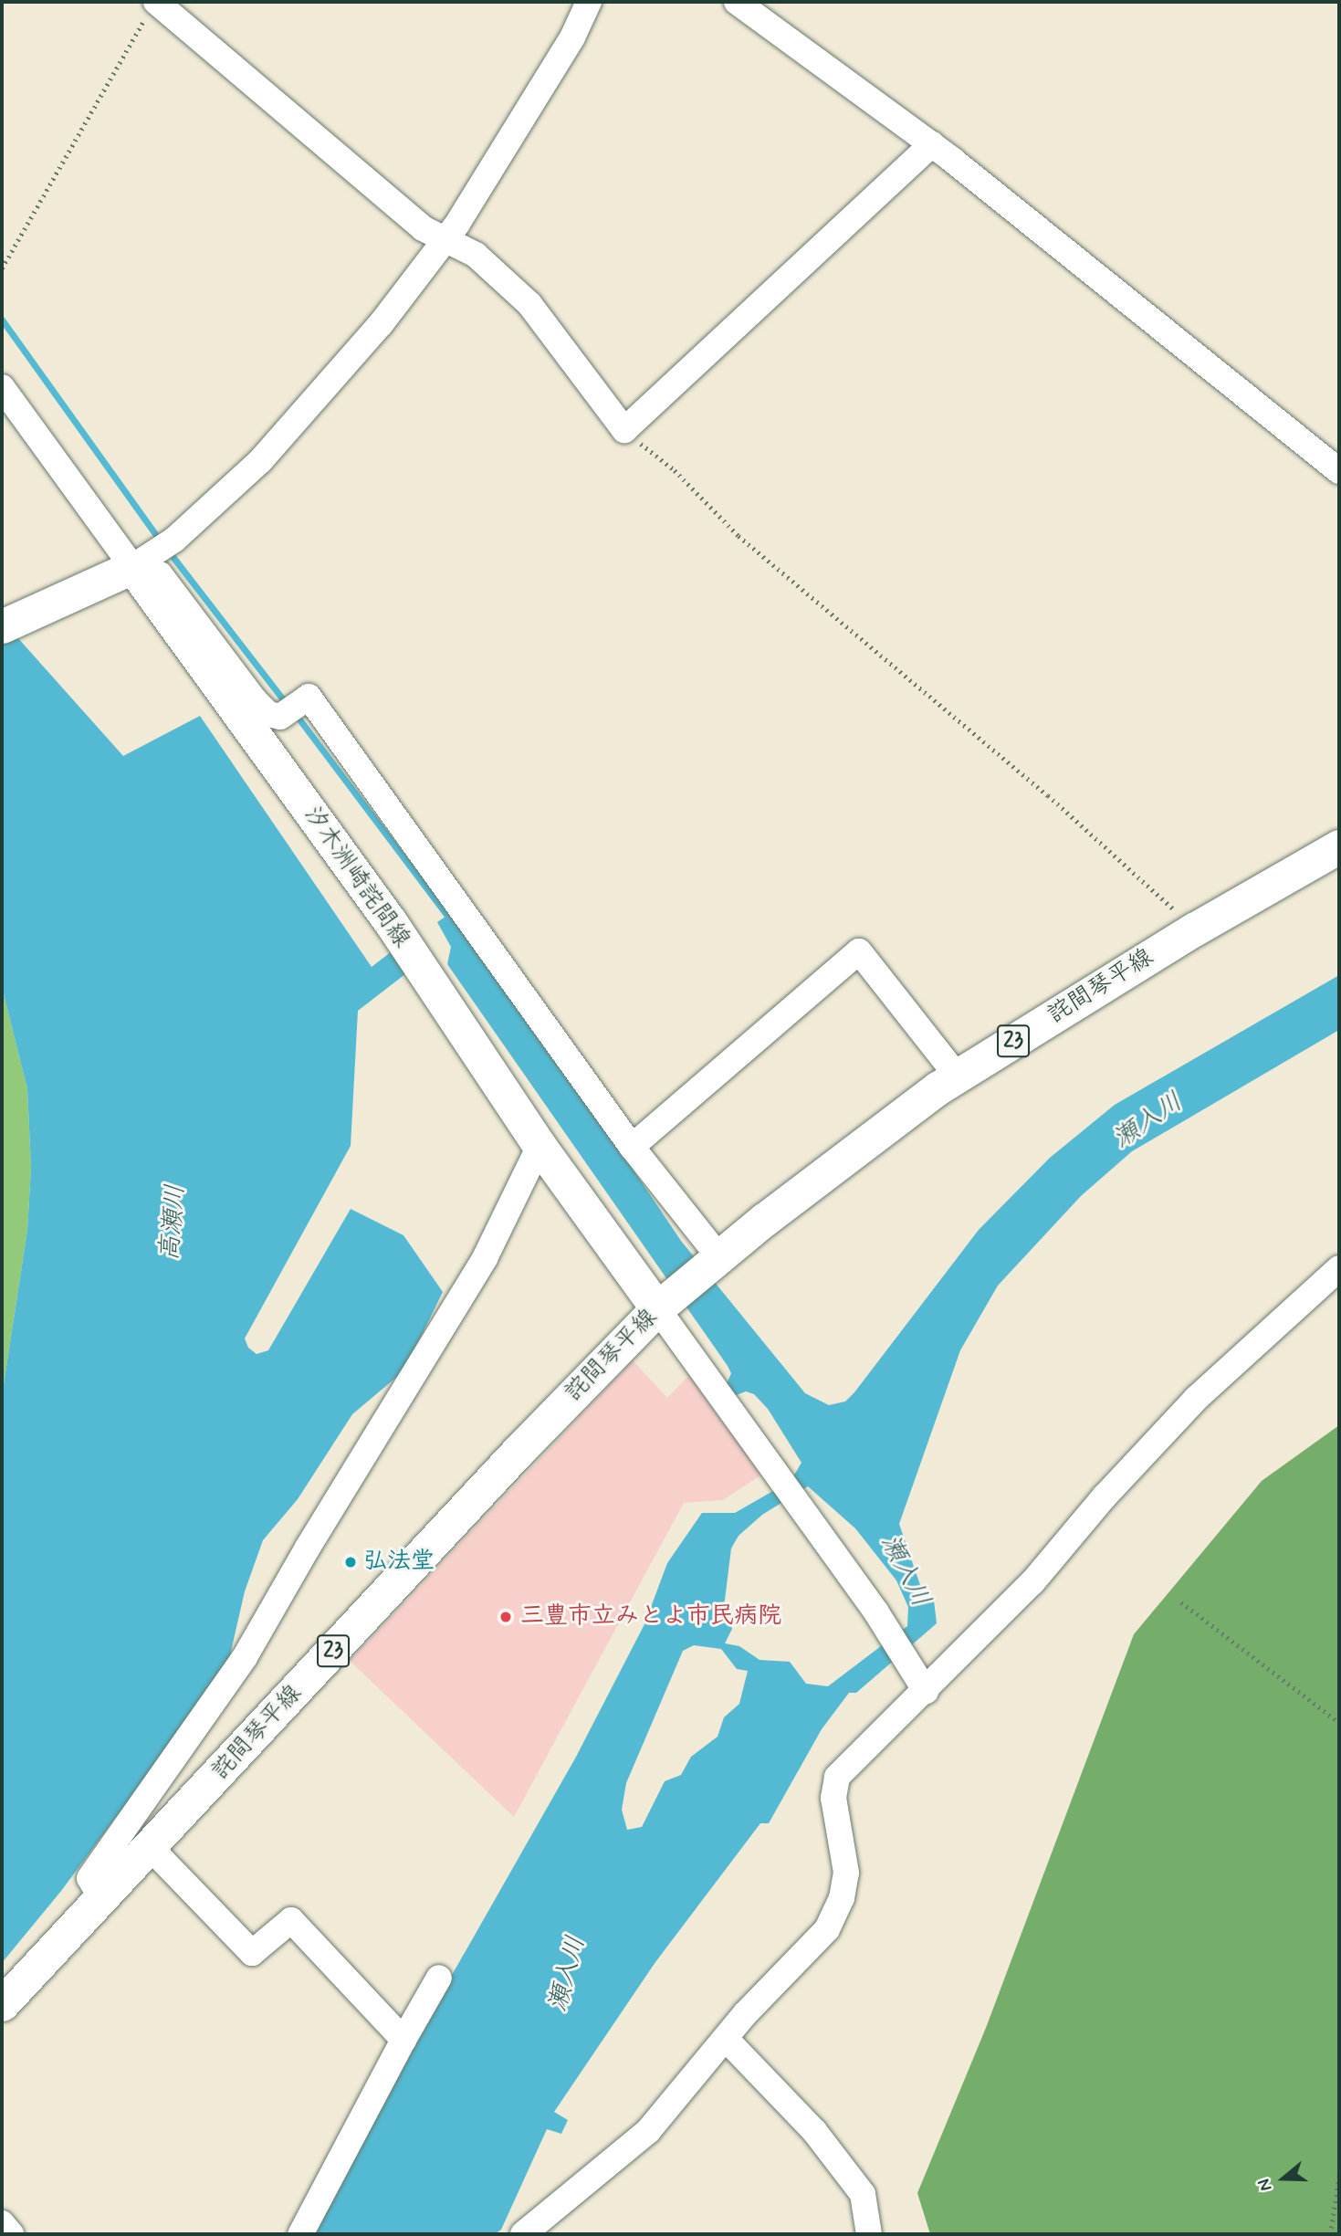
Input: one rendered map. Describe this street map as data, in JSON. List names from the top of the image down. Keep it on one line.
{"streets":{"main road":["汐木洲崎詫間線","詫間琴平線","23"]},"crossings":[["汐木洲崎詫間線","詫間琴平線"]],"water":["瀬入川","高瀬川"],"places":["弘法堂","三豊市立みとよ市民病院"],"north":"left"}
